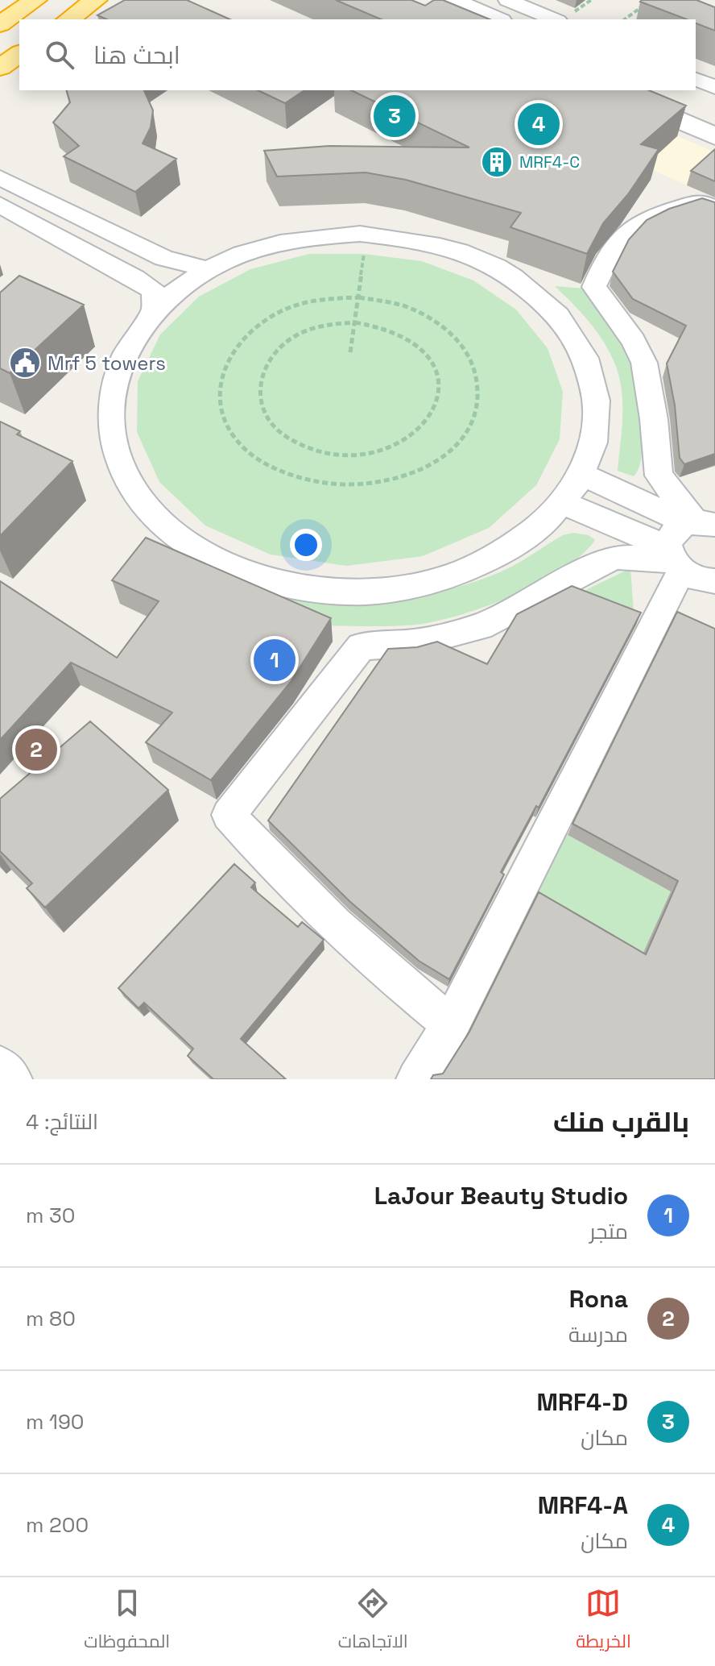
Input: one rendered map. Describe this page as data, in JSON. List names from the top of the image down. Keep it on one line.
{"places":{"building":["MRF4-C"],"public building":["Mrf 5 towers"]},"page":{"search":"ابحث هنا","pins":["3","4","1","2"],"heading":["بالقرب منك","النتائج: 4"],"list":[{"mark":"1","name":"LaJour Beauty Studio","note":"متجر","value":"30 m"},{"mark":"2","name":"Rona","note":"مدرسة","value":"80 m"},{"mark":"3","name":"MRF4-D","note":"مكان","value":"190 m"},{"mark":"4","name":"MRF4-A","note":"مكان","value":"200 m"}],"nav":["الخريطة","الاتجاهات","المحفوظات"]}}
